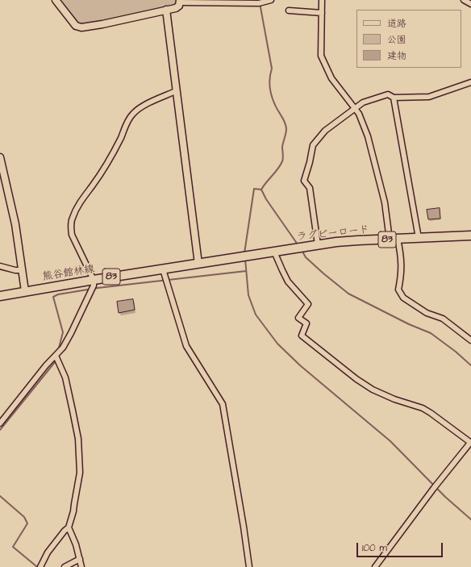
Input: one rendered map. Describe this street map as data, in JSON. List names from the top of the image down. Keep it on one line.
{"streets":{"main road":["ラグビーロード","83","熊谷館林線"]},"crossings":[["ラグビーロード","熊谷館林線"]],"legend":["道路","公園","建物"],"scale_bar":"100 m"}
